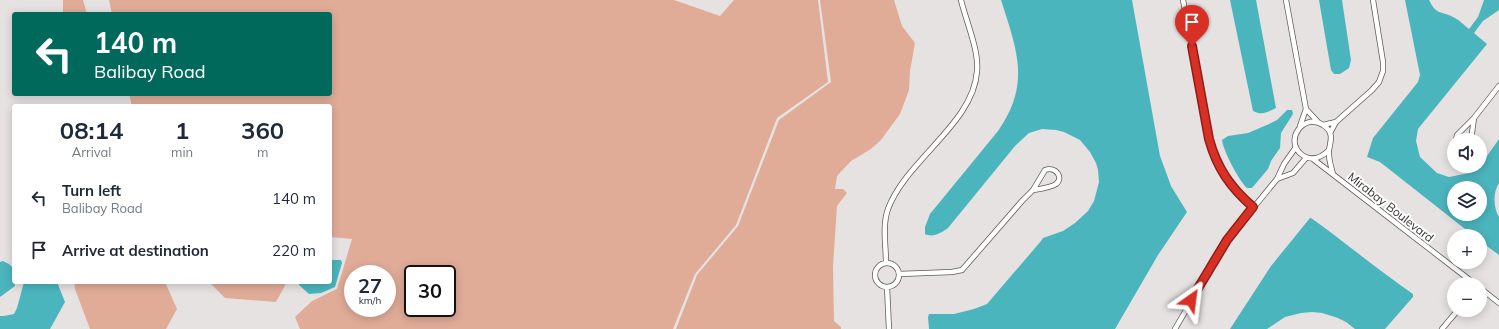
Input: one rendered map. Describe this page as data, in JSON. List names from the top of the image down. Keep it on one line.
{"streets":{"street":["Mirabay Boulevard"]},"page":{"turn":["140 m","Balibay Road"],"eta":["08:14","Arrival","1","min","360","m"],"map_buttons":["+","−"],"list":[{"name":"Turn left","note":"Balibay Road","value":"140 m"},{"name":"Arrive at destination","value":"220 m"}],"speed":"27 km/h","limit":"30"}}
